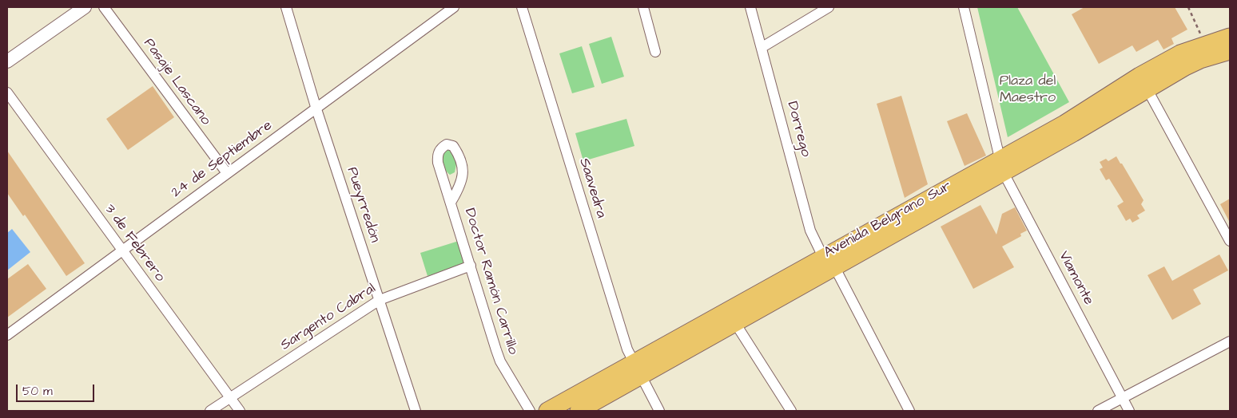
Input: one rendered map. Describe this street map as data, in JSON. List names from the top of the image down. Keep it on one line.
{"streets":{"highway":["Avenida Belgrano Sur"],"street":["Pasaje Lascano","Dorrego","24 de Septiembre","Saavedra","Pueyrredón","3 de Febrero","Viamonte","Doctor Ramón Carrillo","Sargento Cabral"]},"crossings":[["Pasaje Lascano","24 de Septiembre"],["Dorrego","Avenida Belgrano Sur"],["24 de Septiembre","Pueyrredón"],["24 de Septiembre","3 de Febrero"],["Saavedra","Avenida Belgrano Sur"],["Pueyrredón","Sargento Cabral"],["Avenida Belgrano Sur","Viamonte"],["3 de Febrero","Sargento Cabral"],["Doctor Ramón Carrillo","Sargento Cabral"]],"parks":["Plaza del Maestro"],"scale_bar":"50 m"}
